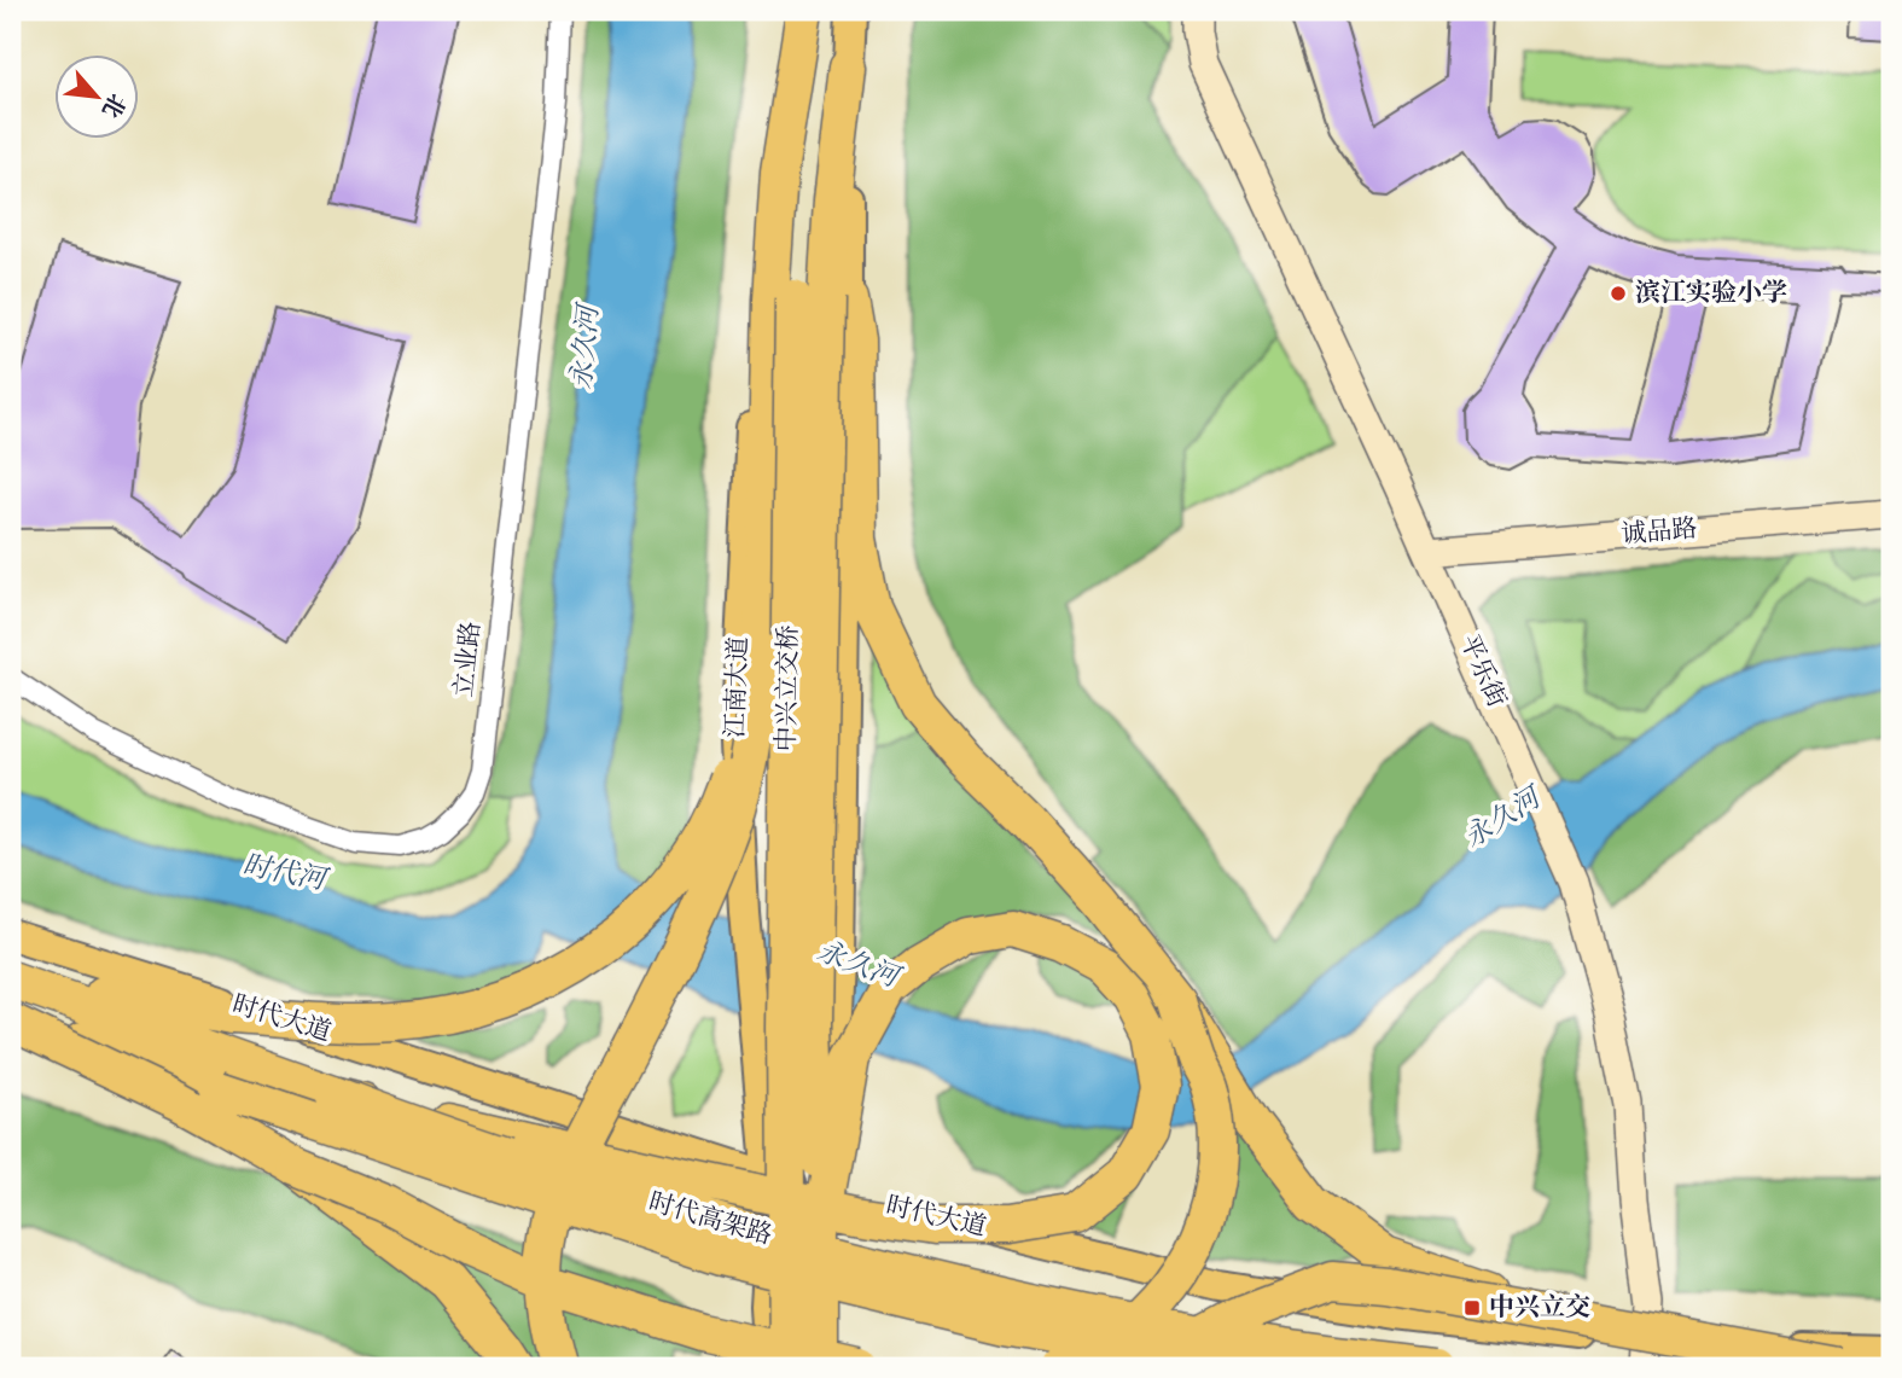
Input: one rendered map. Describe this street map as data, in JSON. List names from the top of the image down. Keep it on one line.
{"streets":{"highway":["中兴立交桥","时代高架路"],"main road":["江南大道","时代大道"],"street":["诚品路","立业路","平乐街"]},"crossings":[["诚品路","平乐街"],["平乐街","时代大道"],["江南大道","中兴立交桥"],["江南大道","时代大道"]],"water":["永久河","时代河"],"places":{"other":["滨江实验小学"],"transit":["中兴立交"]},"north":"bottom right"}
